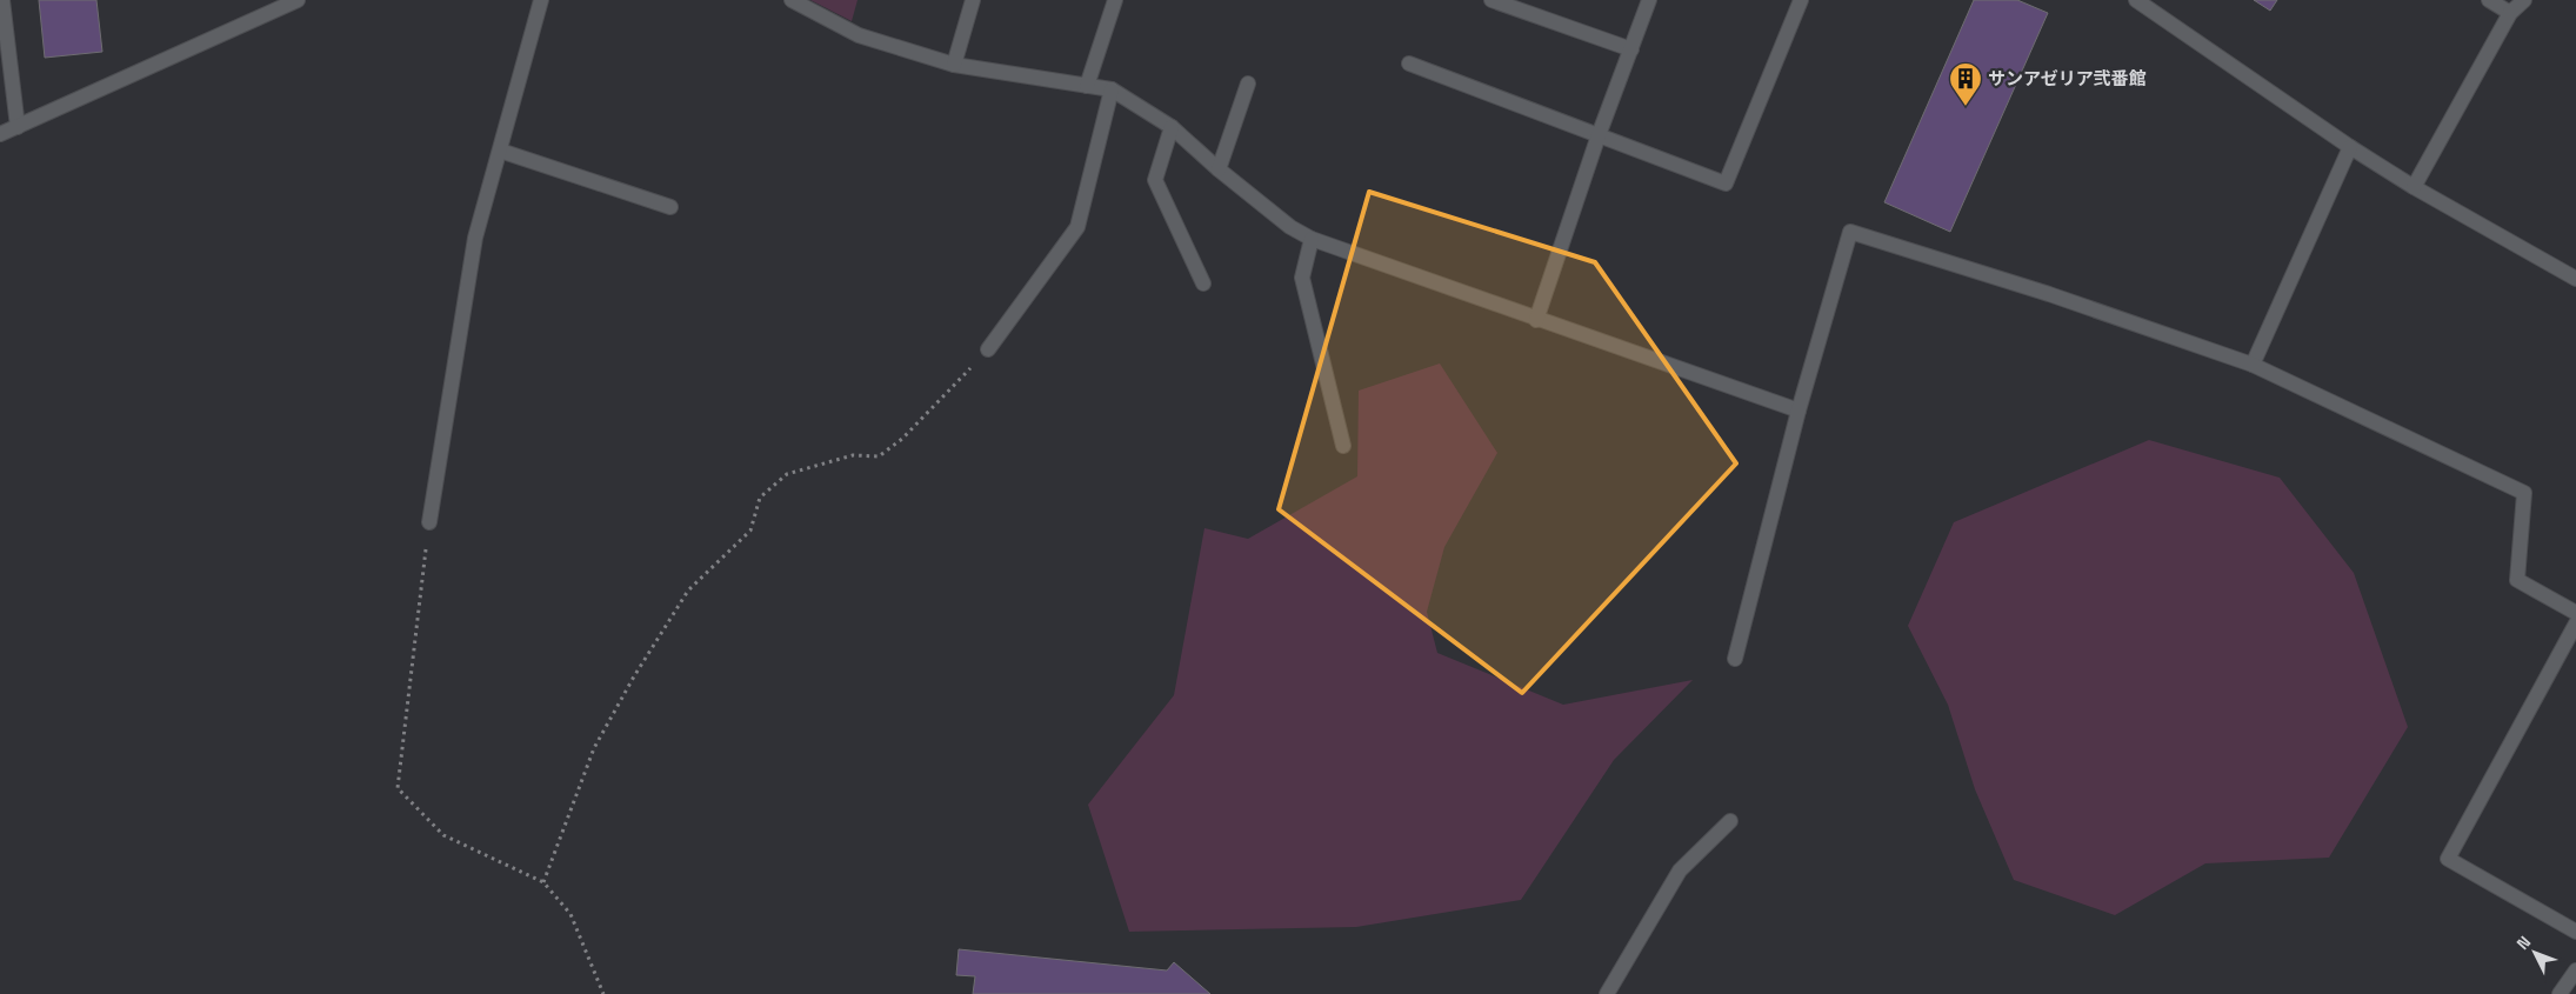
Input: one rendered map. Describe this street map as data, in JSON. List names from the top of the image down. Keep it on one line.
{"places":{"building":["サンアゼリア弐番館"]},"north":"top left"}
